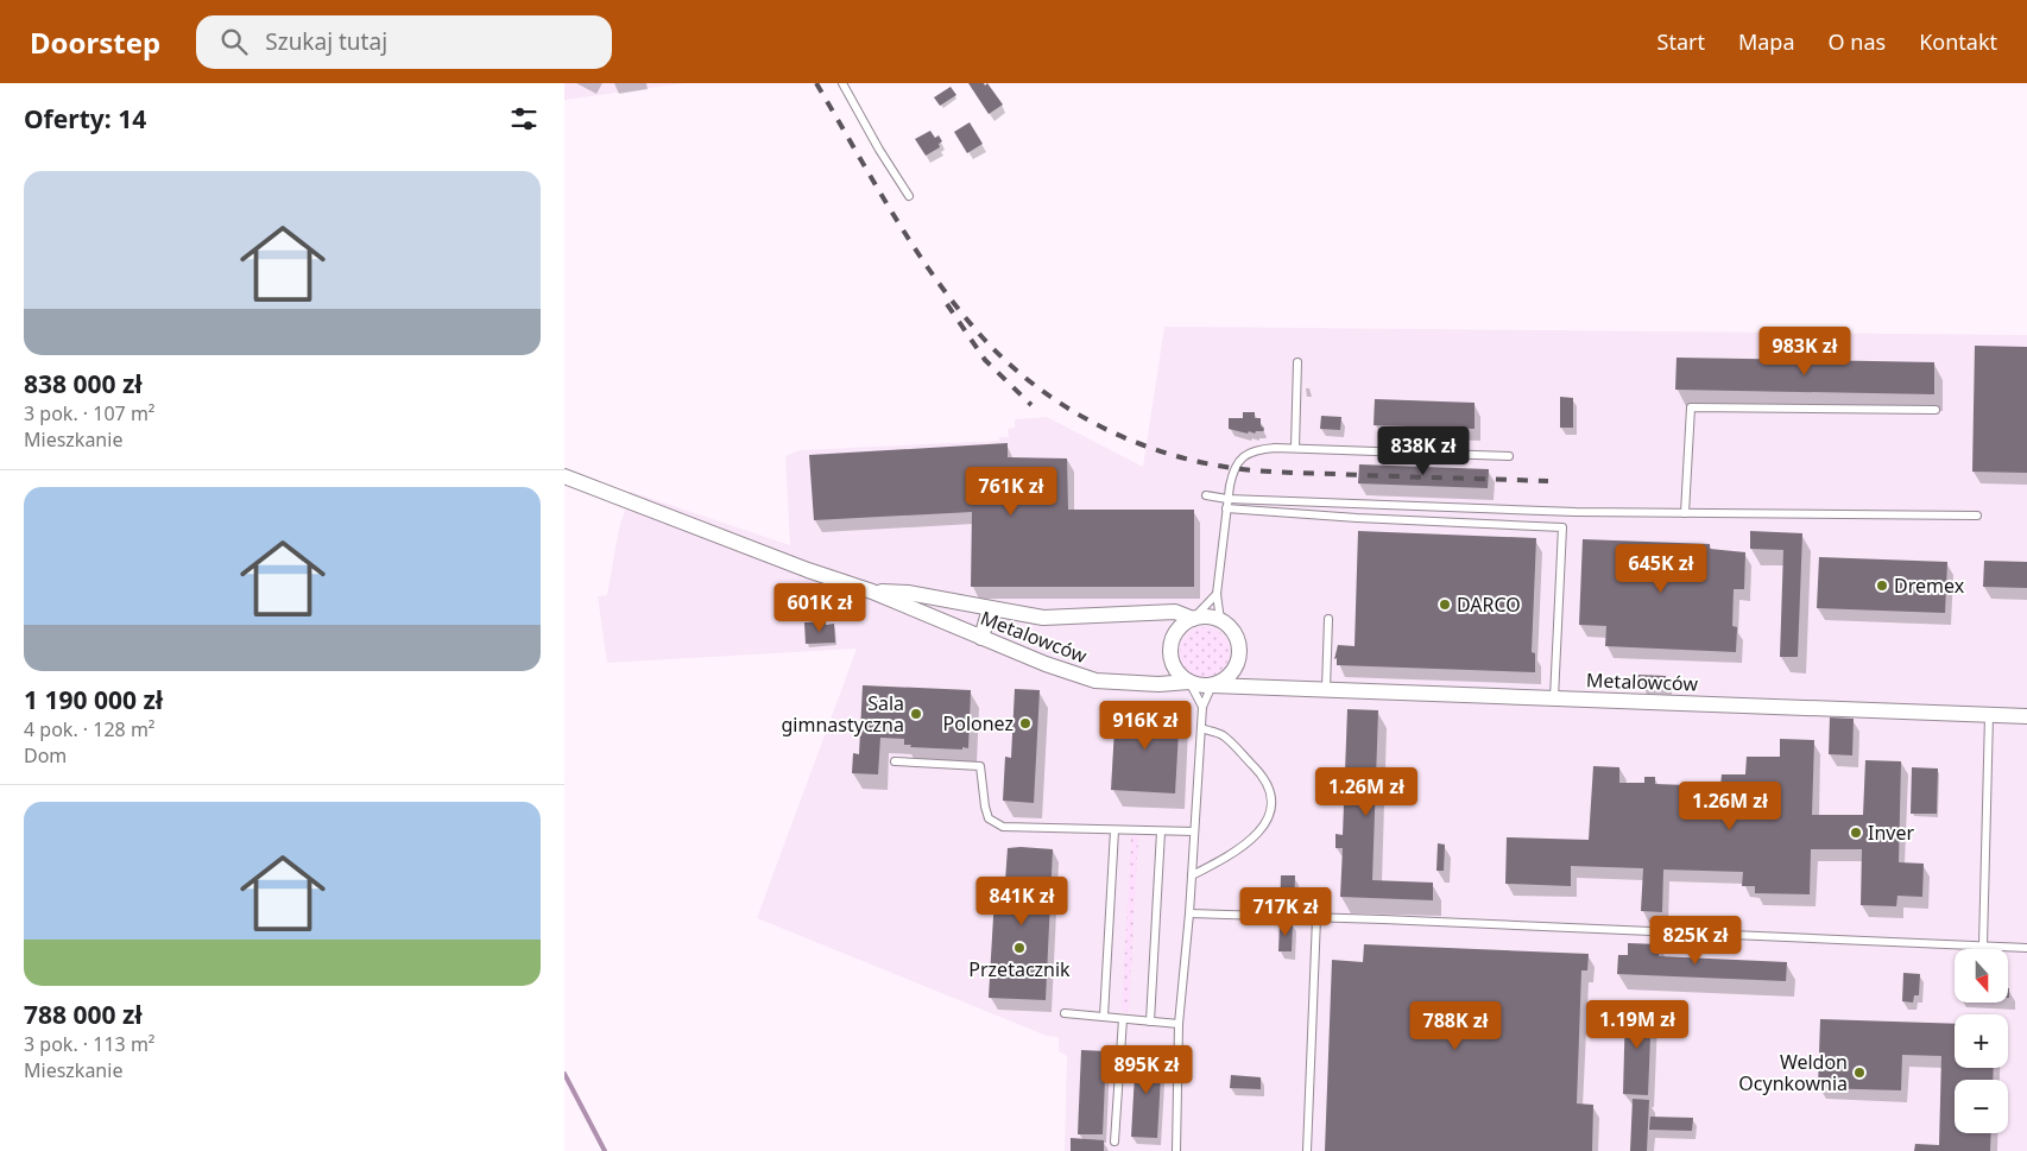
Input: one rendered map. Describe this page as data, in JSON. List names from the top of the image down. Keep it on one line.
{"streets":{"street":["Metalowców"]},"places":["Dremex","DARCO","Sala gimnastyczna","Polonez","Inver","Przetacznik","Weldon Ocynkownia"],"north":"bottom","page":{"header":"Doorstep","search":"Szukaj tutaj","nav":["Start","Mapa","O nas","Kontakt"],"heading":"Oferty: 14","list":[{"name":"838 000 zł","note":"3 pok. · 107 m² · Mieszkanie"},{"name":"1 190 000 zł","note":"4 pok. · 128 m² · Dom"},{"name":"788 000 zł","note":"3 pok. · 113 m² · Mieszkanie"}],"price":["983K zł","838K zł","761K zł","645K zł","601K zł","916K zł","1.26M zł","1.26M zł","841K zł","717K zł","825K zł","1.19M zł","788K zł","895K zł"],"map_buttons":["+","−"]}}
